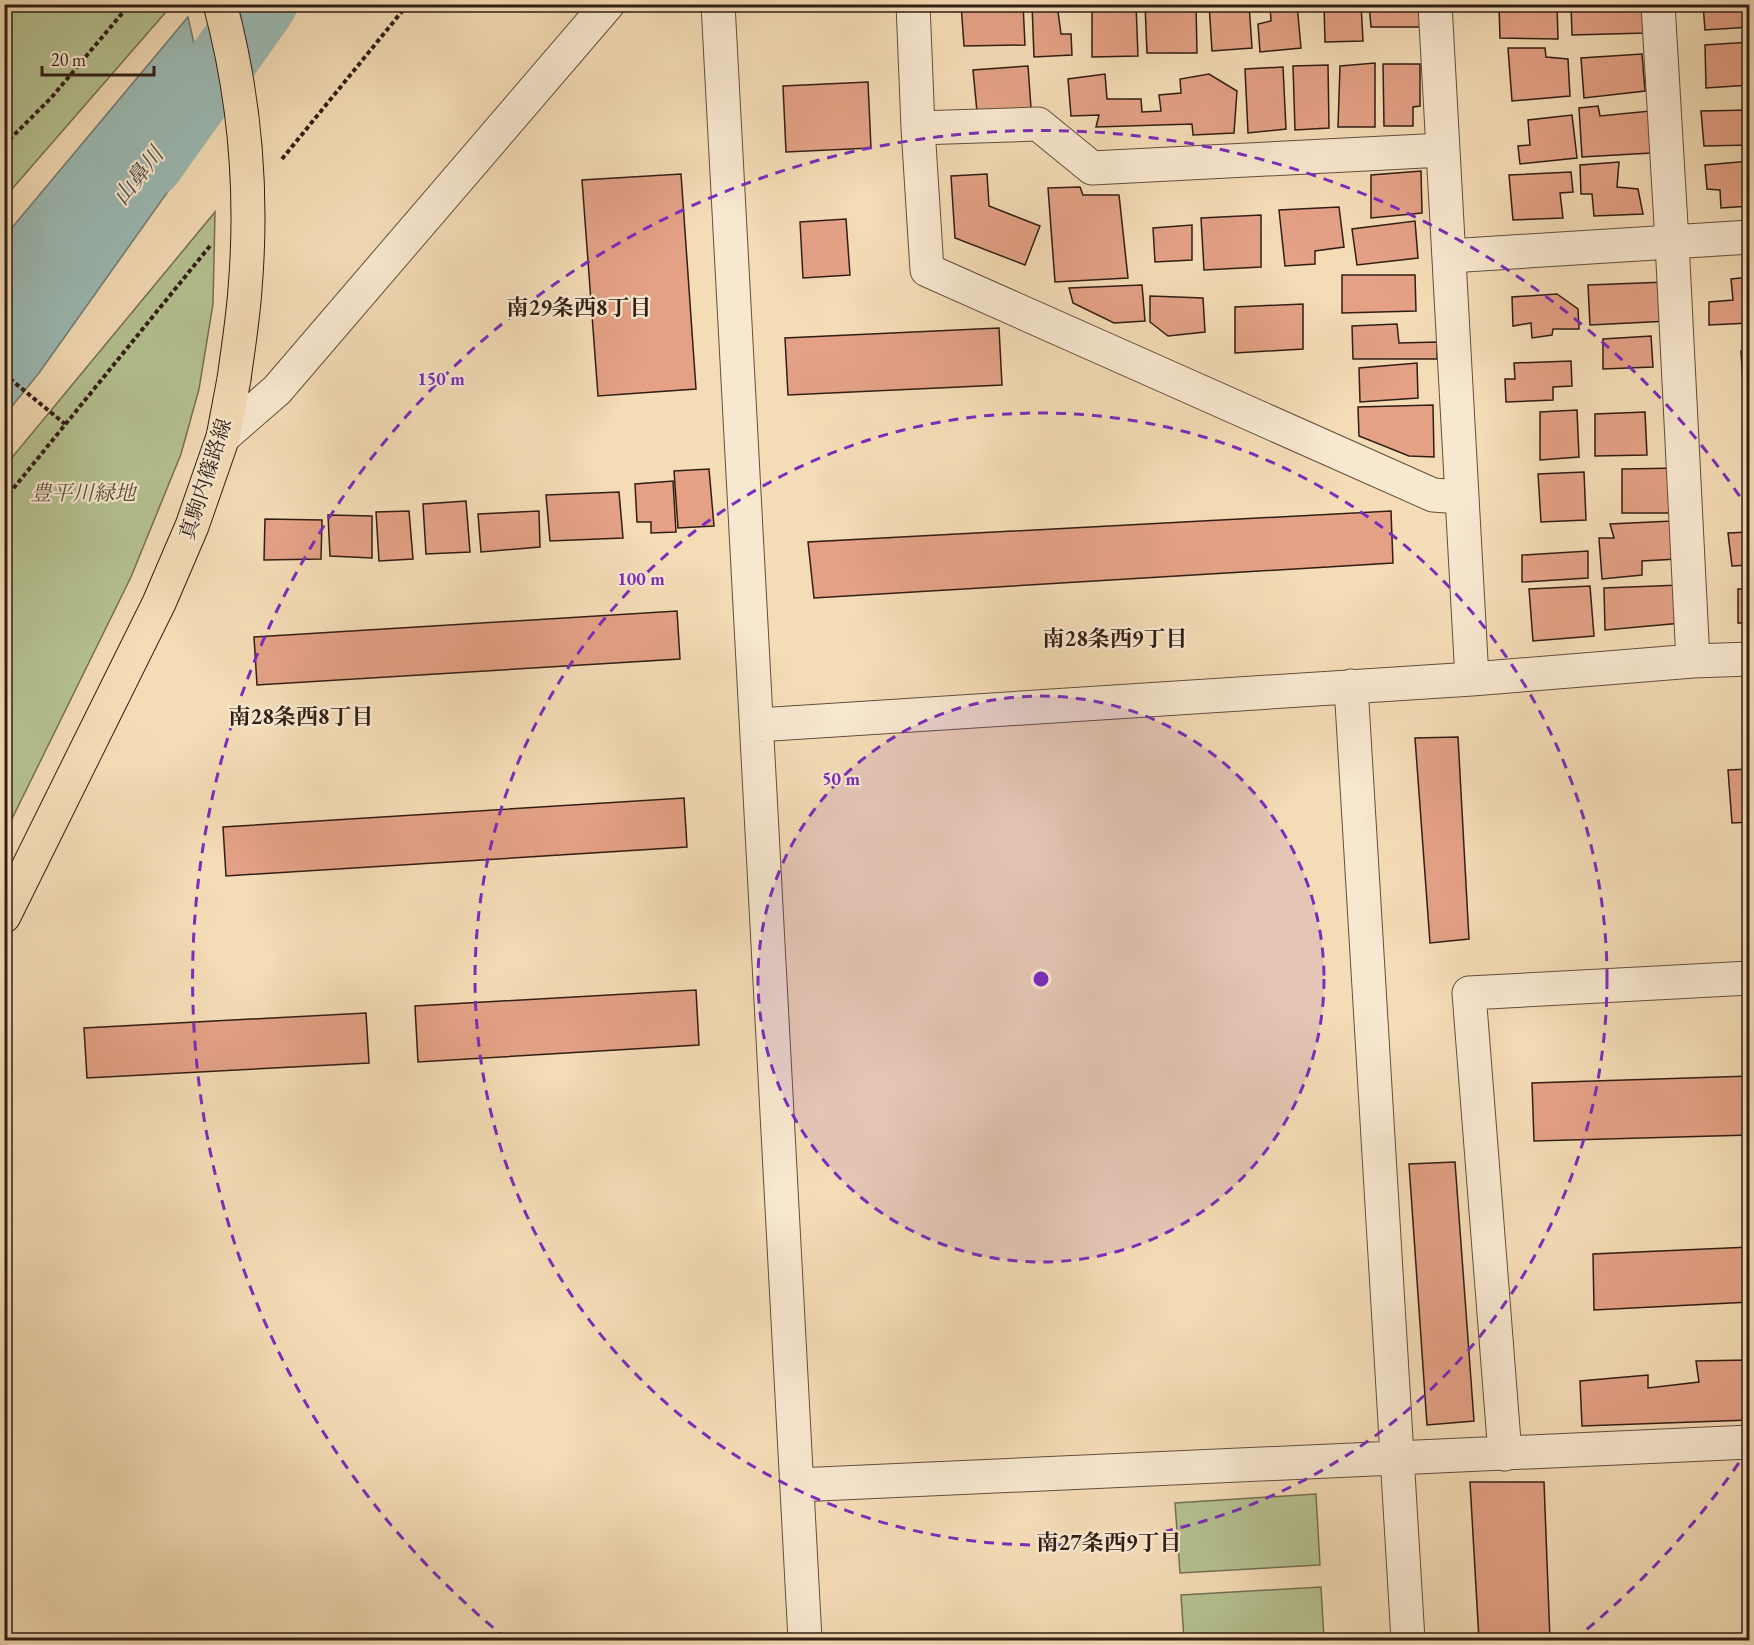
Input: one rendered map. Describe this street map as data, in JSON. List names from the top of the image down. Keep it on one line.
{"streets":{"main road":["真駒内篠路線"]},"districts":["南29条西8丁目","南28条西9丁目","南28条西8丁目","南27条西9丁目"],"water":["山鼻川"],"parks":["豊平川緑地"],"scale_bar":"20 m","rings":["150 m","100 m","50 m"]}
